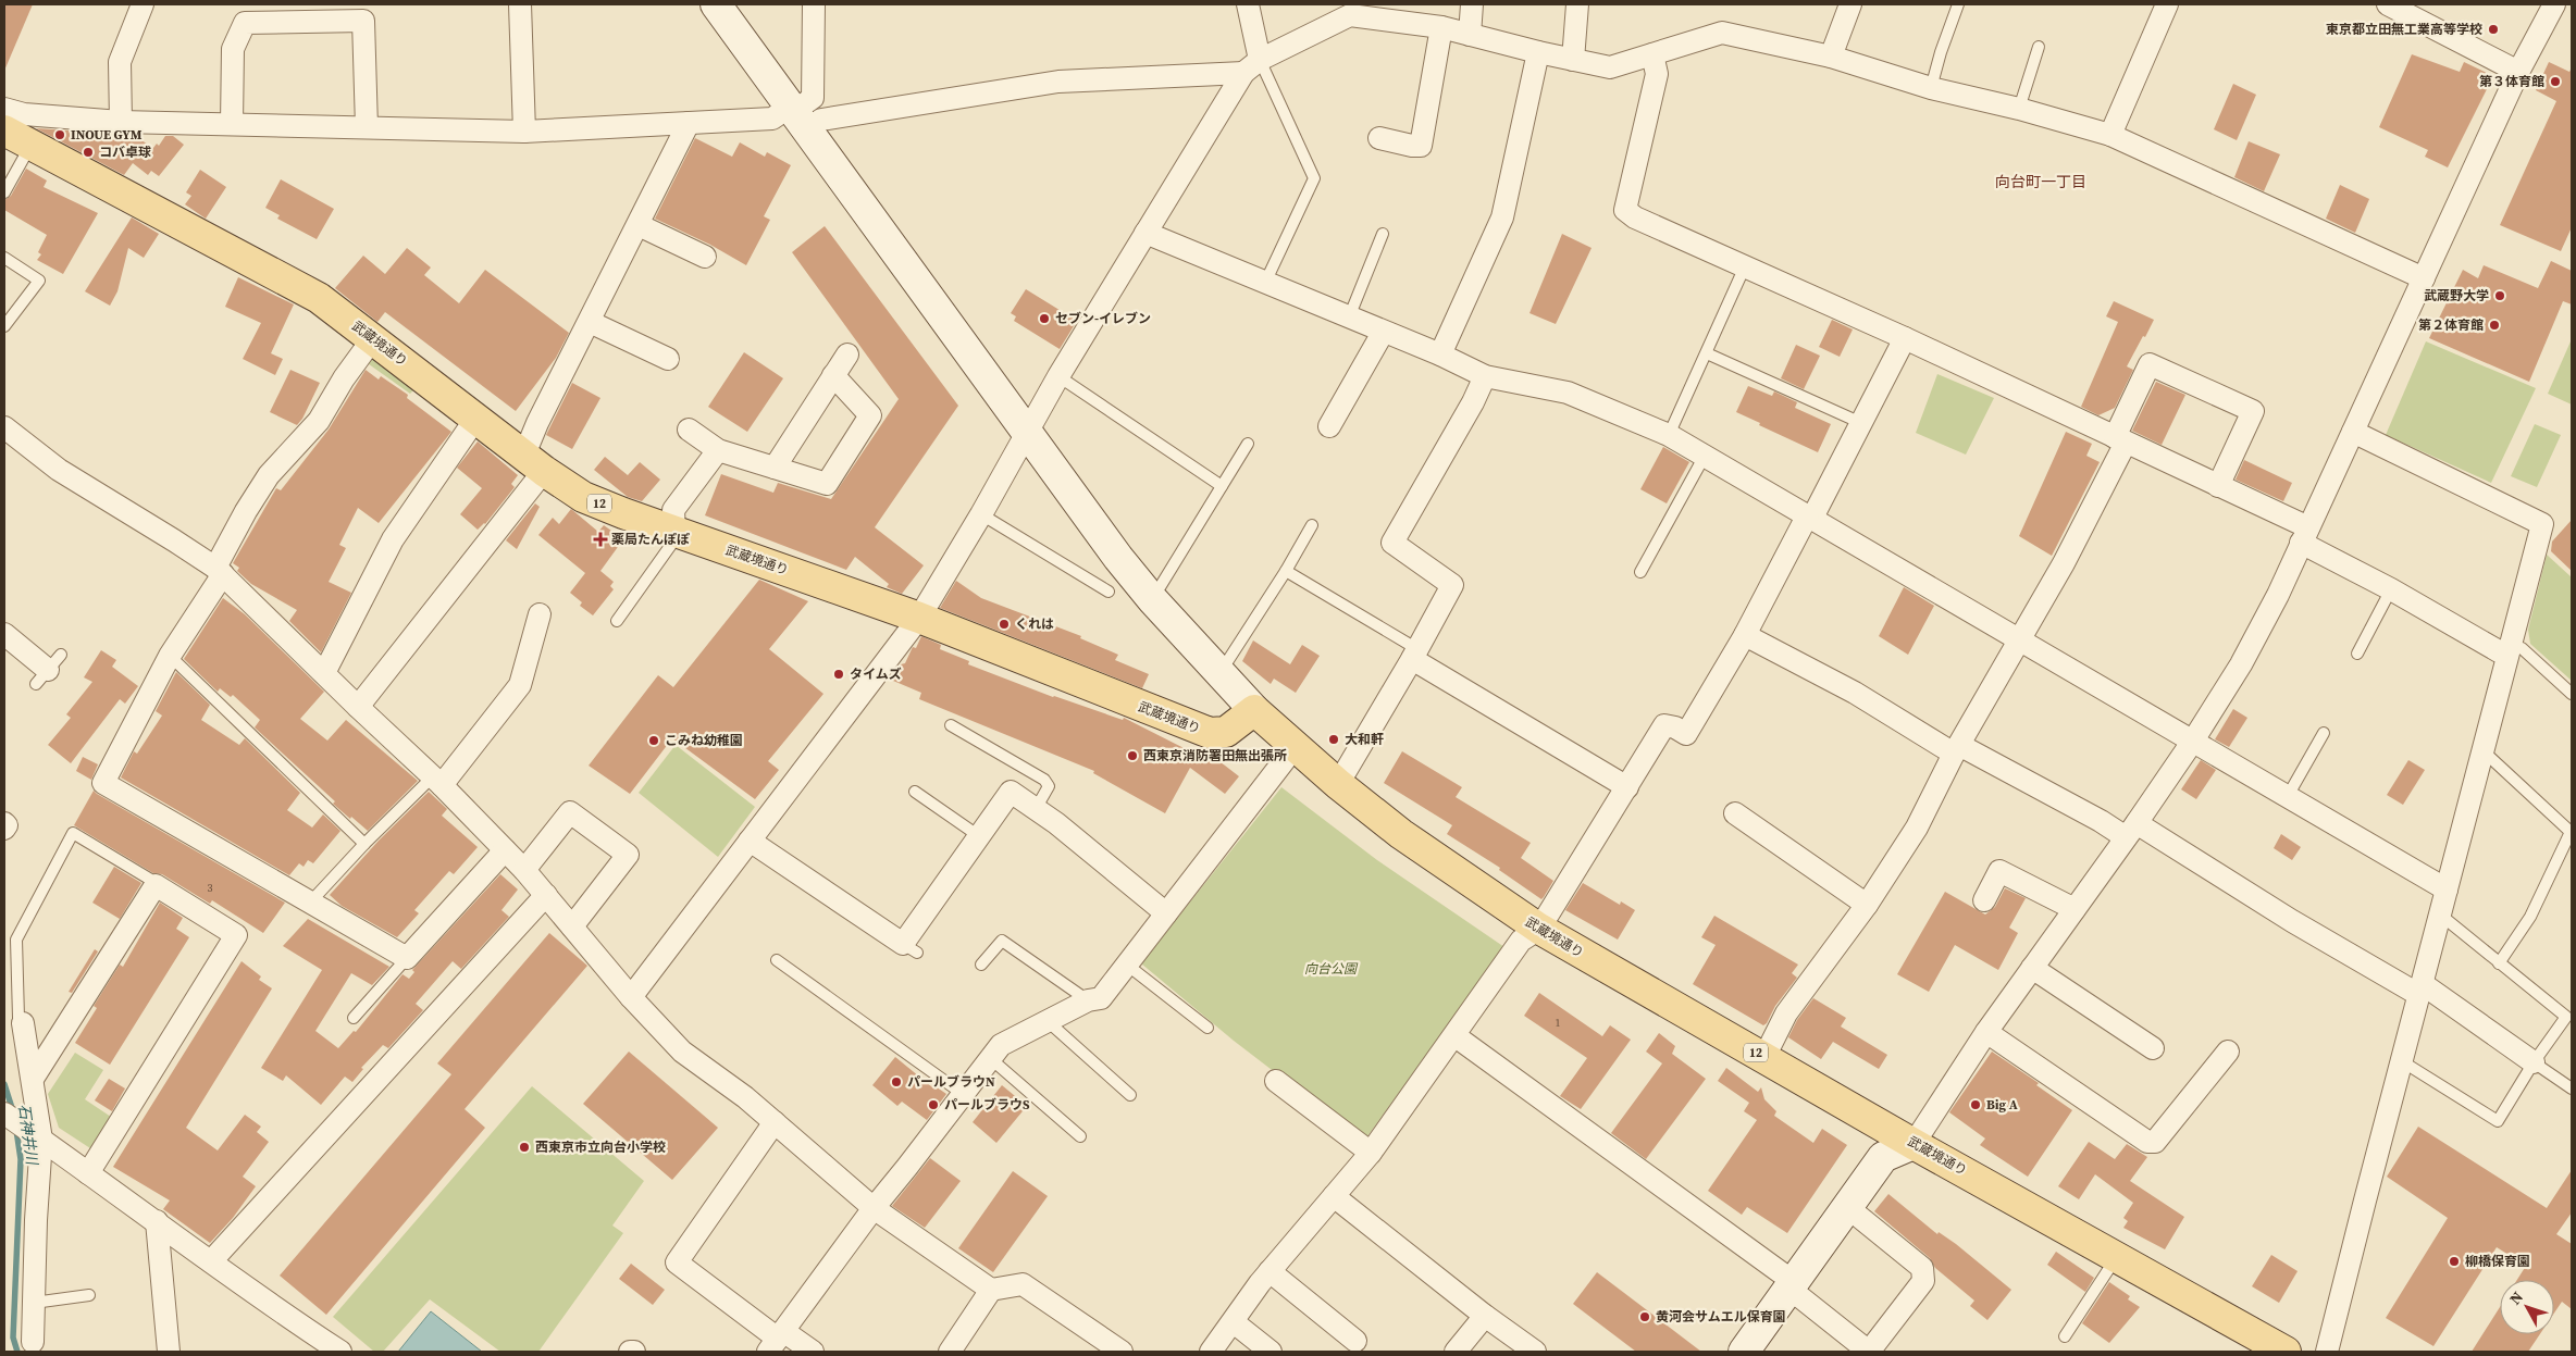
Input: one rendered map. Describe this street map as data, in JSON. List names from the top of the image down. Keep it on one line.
{"streets":{"main road":["武蔵境通り","12"]},"districts":["向台町一丁目"],"water":["石神井川"],"parks":["向台公園"],"places":{"other":["東京都立田無工業高等学校","第３体育館","INOUE GYM","コバ卓球","武蔵野大学","セブン-イレブン","第２体育館","くれは","タイムズ","大和軒","こみね幼稚園","西東京消防署田無出張所","パールブラウN","パールブラウS","Big A","西東京市立向台小学校","柳橋保育園","黄河会サムエル保育園"],"health":["薬局たんぽぽ"]},"house_numbers":["3","1"],"north":"top left"}
